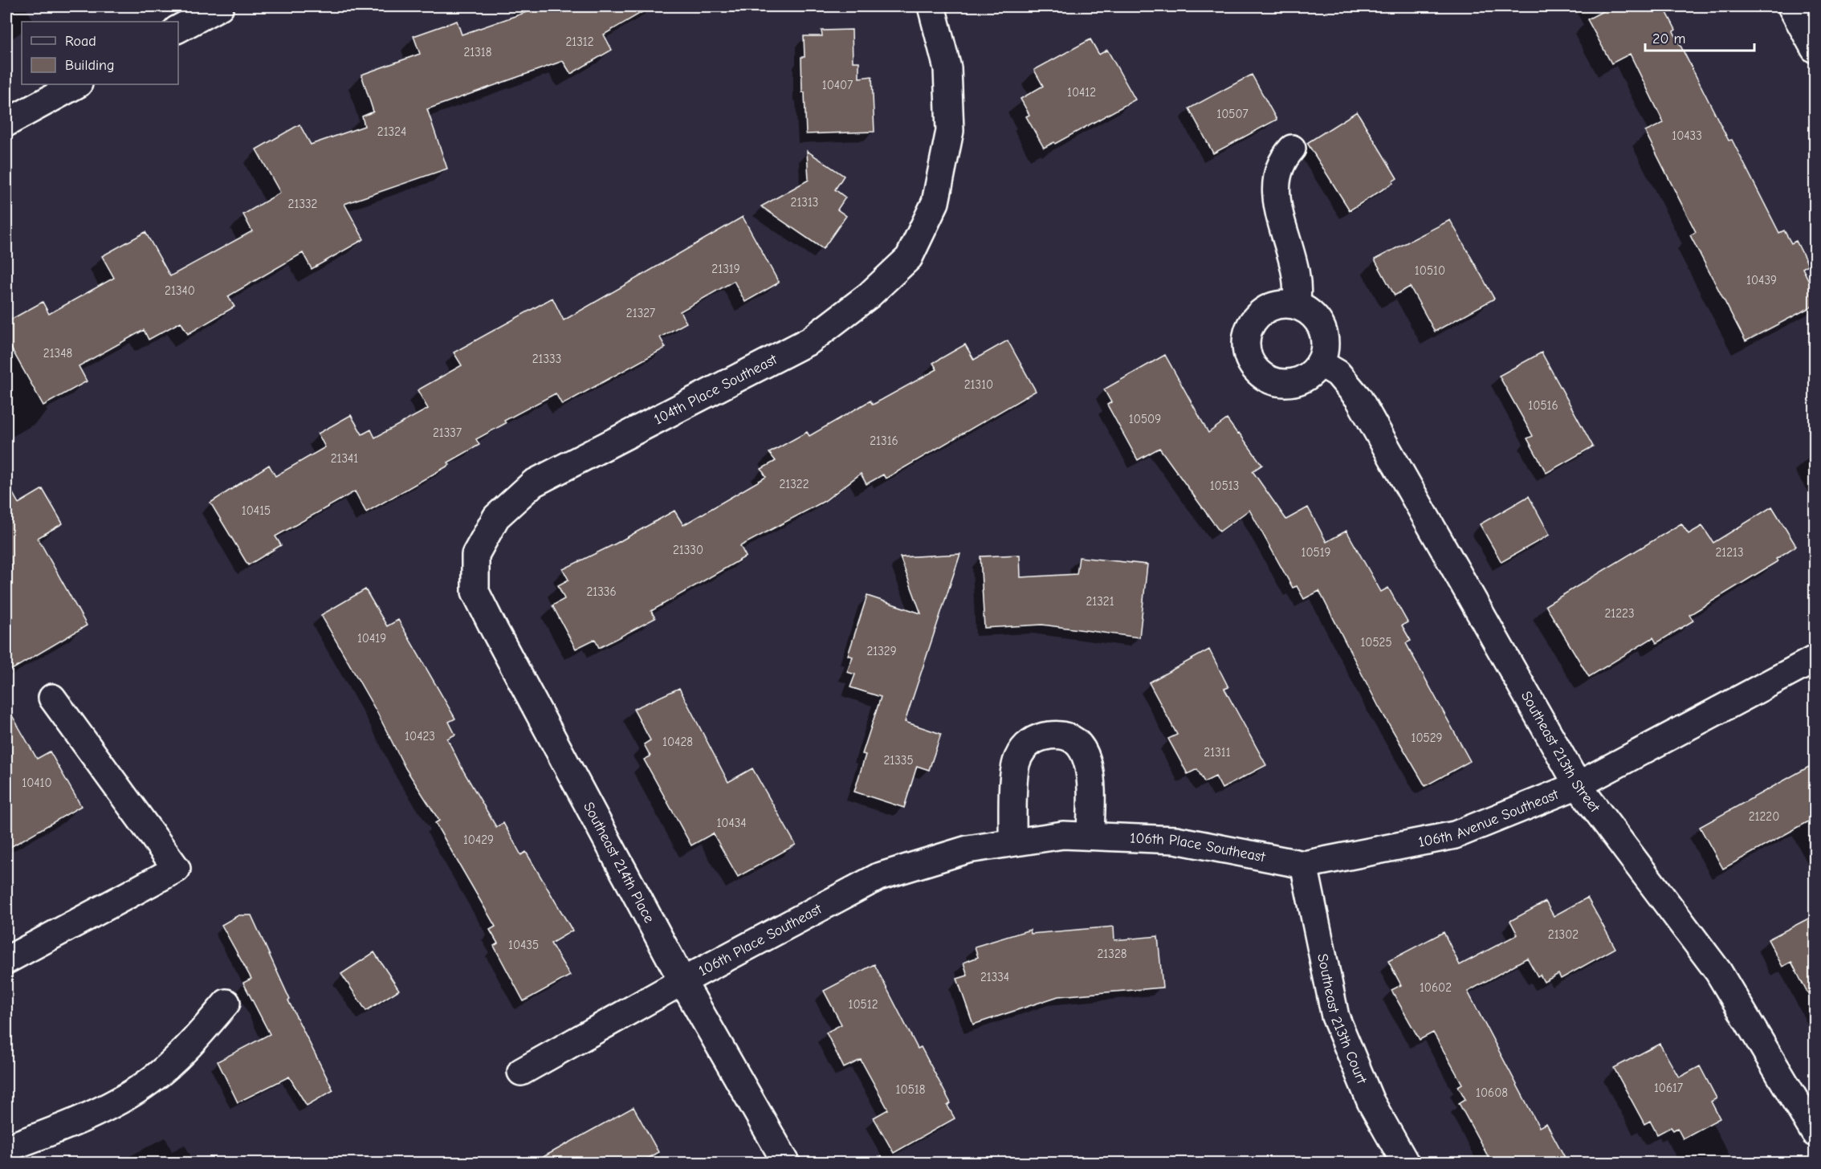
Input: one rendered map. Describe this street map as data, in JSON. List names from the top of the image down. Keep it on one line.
{"streets":{"street":["104th Place Southeast","Southeast 213th Street","106th Avenue Southeast","106th Place Southeast","Southeast 214th Place","Southeast 213th Court"]},"crossings":[["104th Place Southeast","Southeast 214th Place"],["Southeast 213th Street","106th Avenue Southeast"],["106th Avenue Southeast","106th Place Southeast"],["106th Avenue Southeast","Southeast 213th Court"],["106th Place Southeast","Southeast 214th Place"],["106th Place Southeast","Southeast 213th Court"]],"house_numbers":["21312","21318","10407","10412","10507","21324","10433","21313","21332","21319","10510","10439","21340","21327","21348","21333","21310","10516","10509","21337","21316","21341","21322","10513","10415","21330","10519","21213","21336","21321","21223","10419","10525","21329","10423","10529","10428","21311","21335","10410","21220","10434","10429","21302","10435","21328","21334","10602","10512","10617","10518","10608"],"legend":["Road","Building"],"scale_bar":"20 m"}
